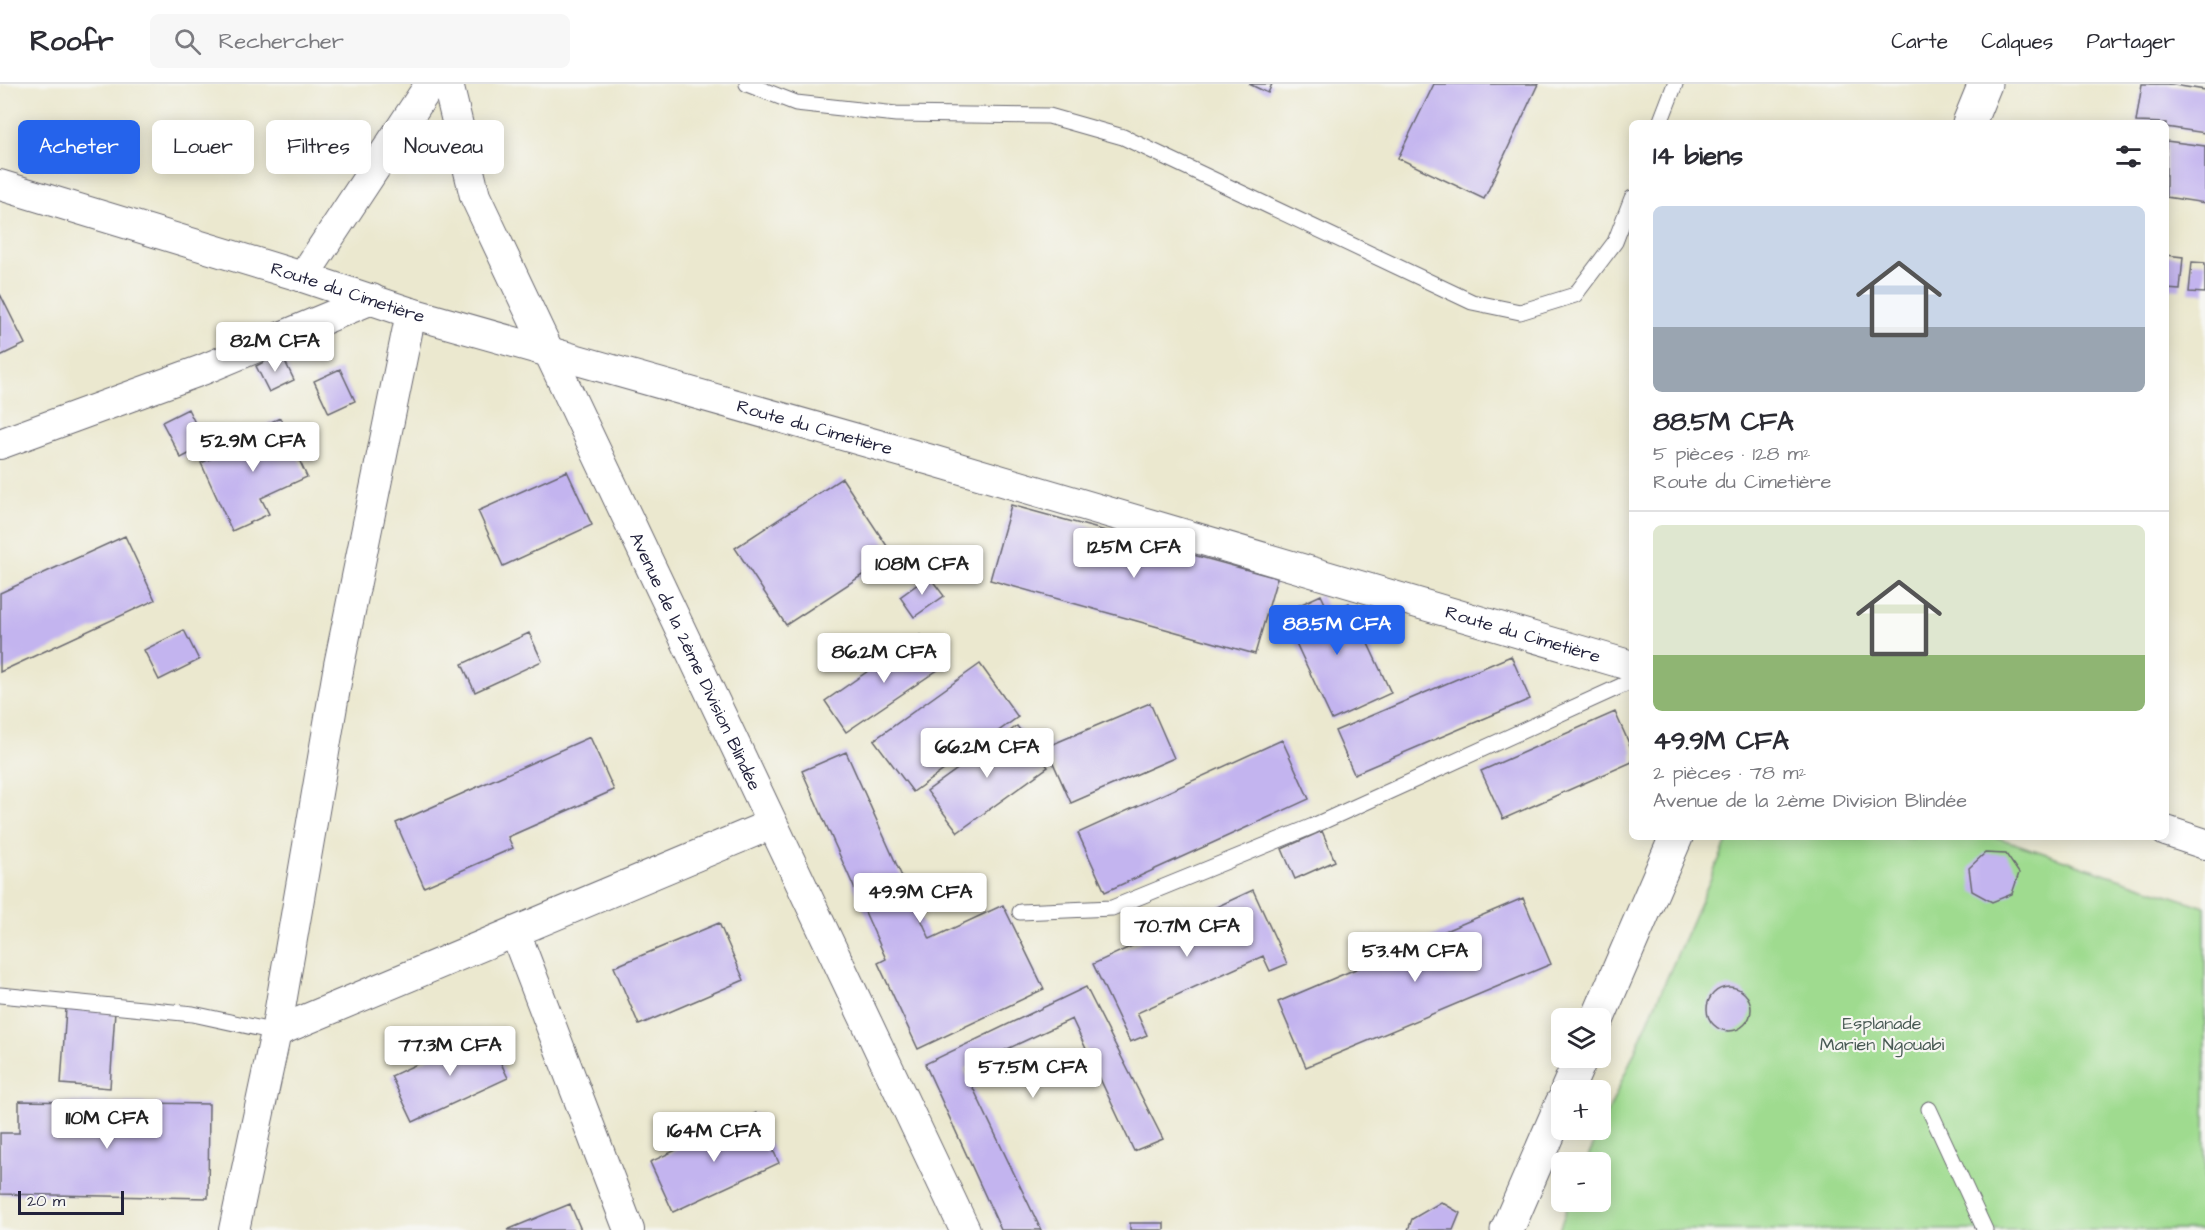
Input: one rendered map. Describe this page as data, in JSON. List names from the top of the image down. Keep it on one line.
{"streets":{"street":["Route du Cimetière","Avenue de la 2ème Division Blindée"]},"crossings":[["Route du Cimetière","Avenue de la 2ème Division Blindée"]],"parks":["Esplanade Marien Ngouabi"],"scale_bar":"20 m","page":{"header":"Roofr","search":"Rechercher","nav":["Carte","Calques","Partager"],"chip":["Acheter","Louer","Filtres","Nouveau"],"heading":"14 biens","list":[{"name":"88.5M CFA","note":"5 pièces · 128 m² · Route du Cimetière"},{"name":"49.9M CFA","note":"2 pièces · 78 m² · Avenue de la 2ème Division Blindée"}],"price":["82M CFA","52.9M CFA","125M CFA","108M CFA","88.5M CFA","86.2M CFA","66.2M CFA","49.9M CFA","70.7M CFA","53.4M CFA","77.3M CFA","57.5M CFA","110M CFA","164M CFA"],"map_buttons":["+","−"],"scale":"20 m"}}
